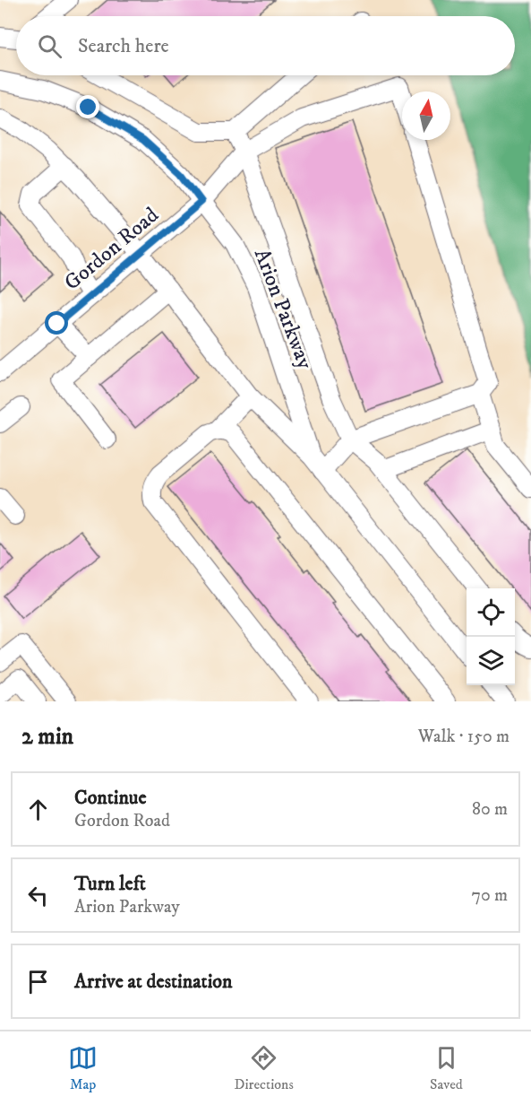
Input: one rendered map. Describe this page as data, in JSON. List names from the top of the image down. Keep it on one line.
{"streets":{"street":["Gordon Road","Arion Parkway"]},"crossings":[["Gordon Road","Arion Parkway"]],"north":"top","page":{"search":"Search here","heading":["2 min","Walk · 150 m"],"list":[["Continue","Gordon Road","80 m"],["Turn left","Arion Parkway","70 m"],"Arrive at destination"],"nav":["Map","Directions","Saved"]}}
